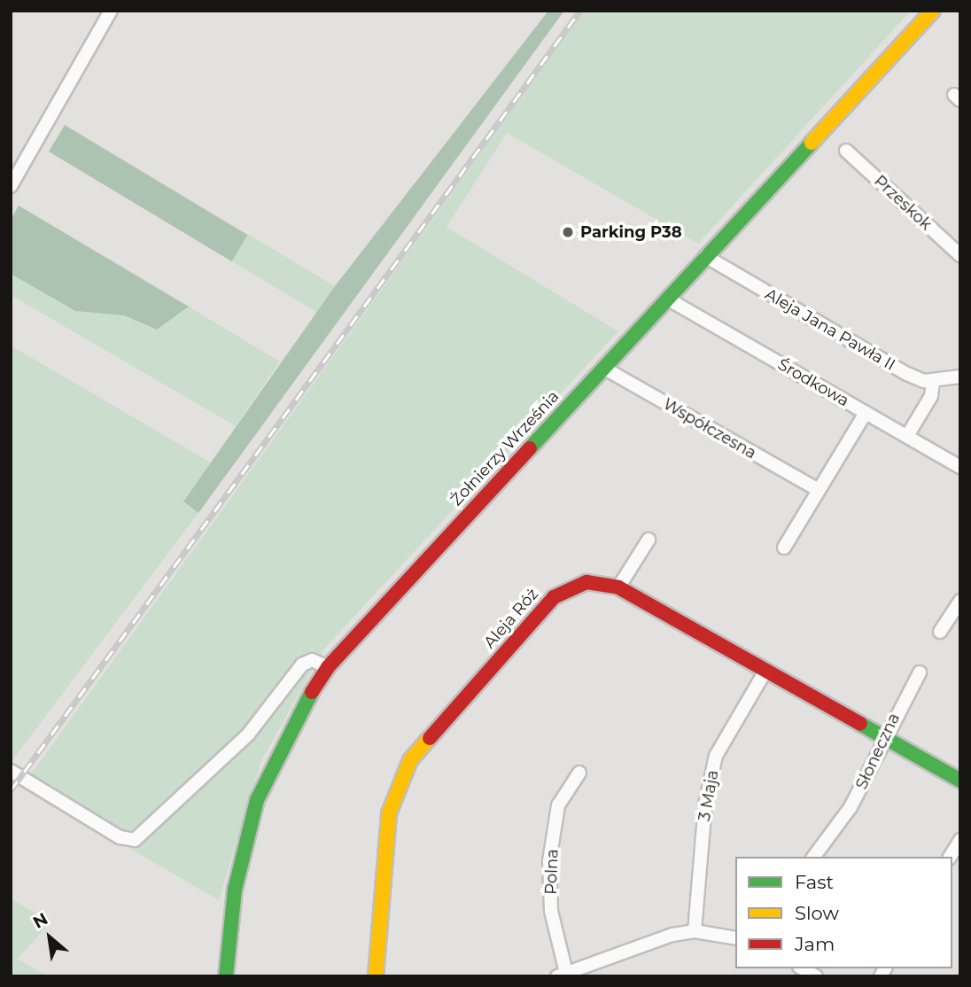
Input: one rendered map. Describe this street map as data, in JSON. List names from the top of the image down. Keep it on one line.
{"streets":{"main road":["Żołnierzy Września","Aleja Róż"],"street":["Przeskok","Aleja Jana Pawła II","Środkowa","Współczesna","Słoneczna","3 Maja","Polna"]},"crossings":[["Aleja Jana Pawła II","Żołnierzy Września"],["Środkowa","Żołnierzy Września"],["Współczesna","Żołnierzy Września"],["Aleja Róż","Słoneczna"],["Aleja Róż","3 Maja"]],"places":["Parking P38"],"legend":["Fast","Slow","Jam"],"north":"top left"}
